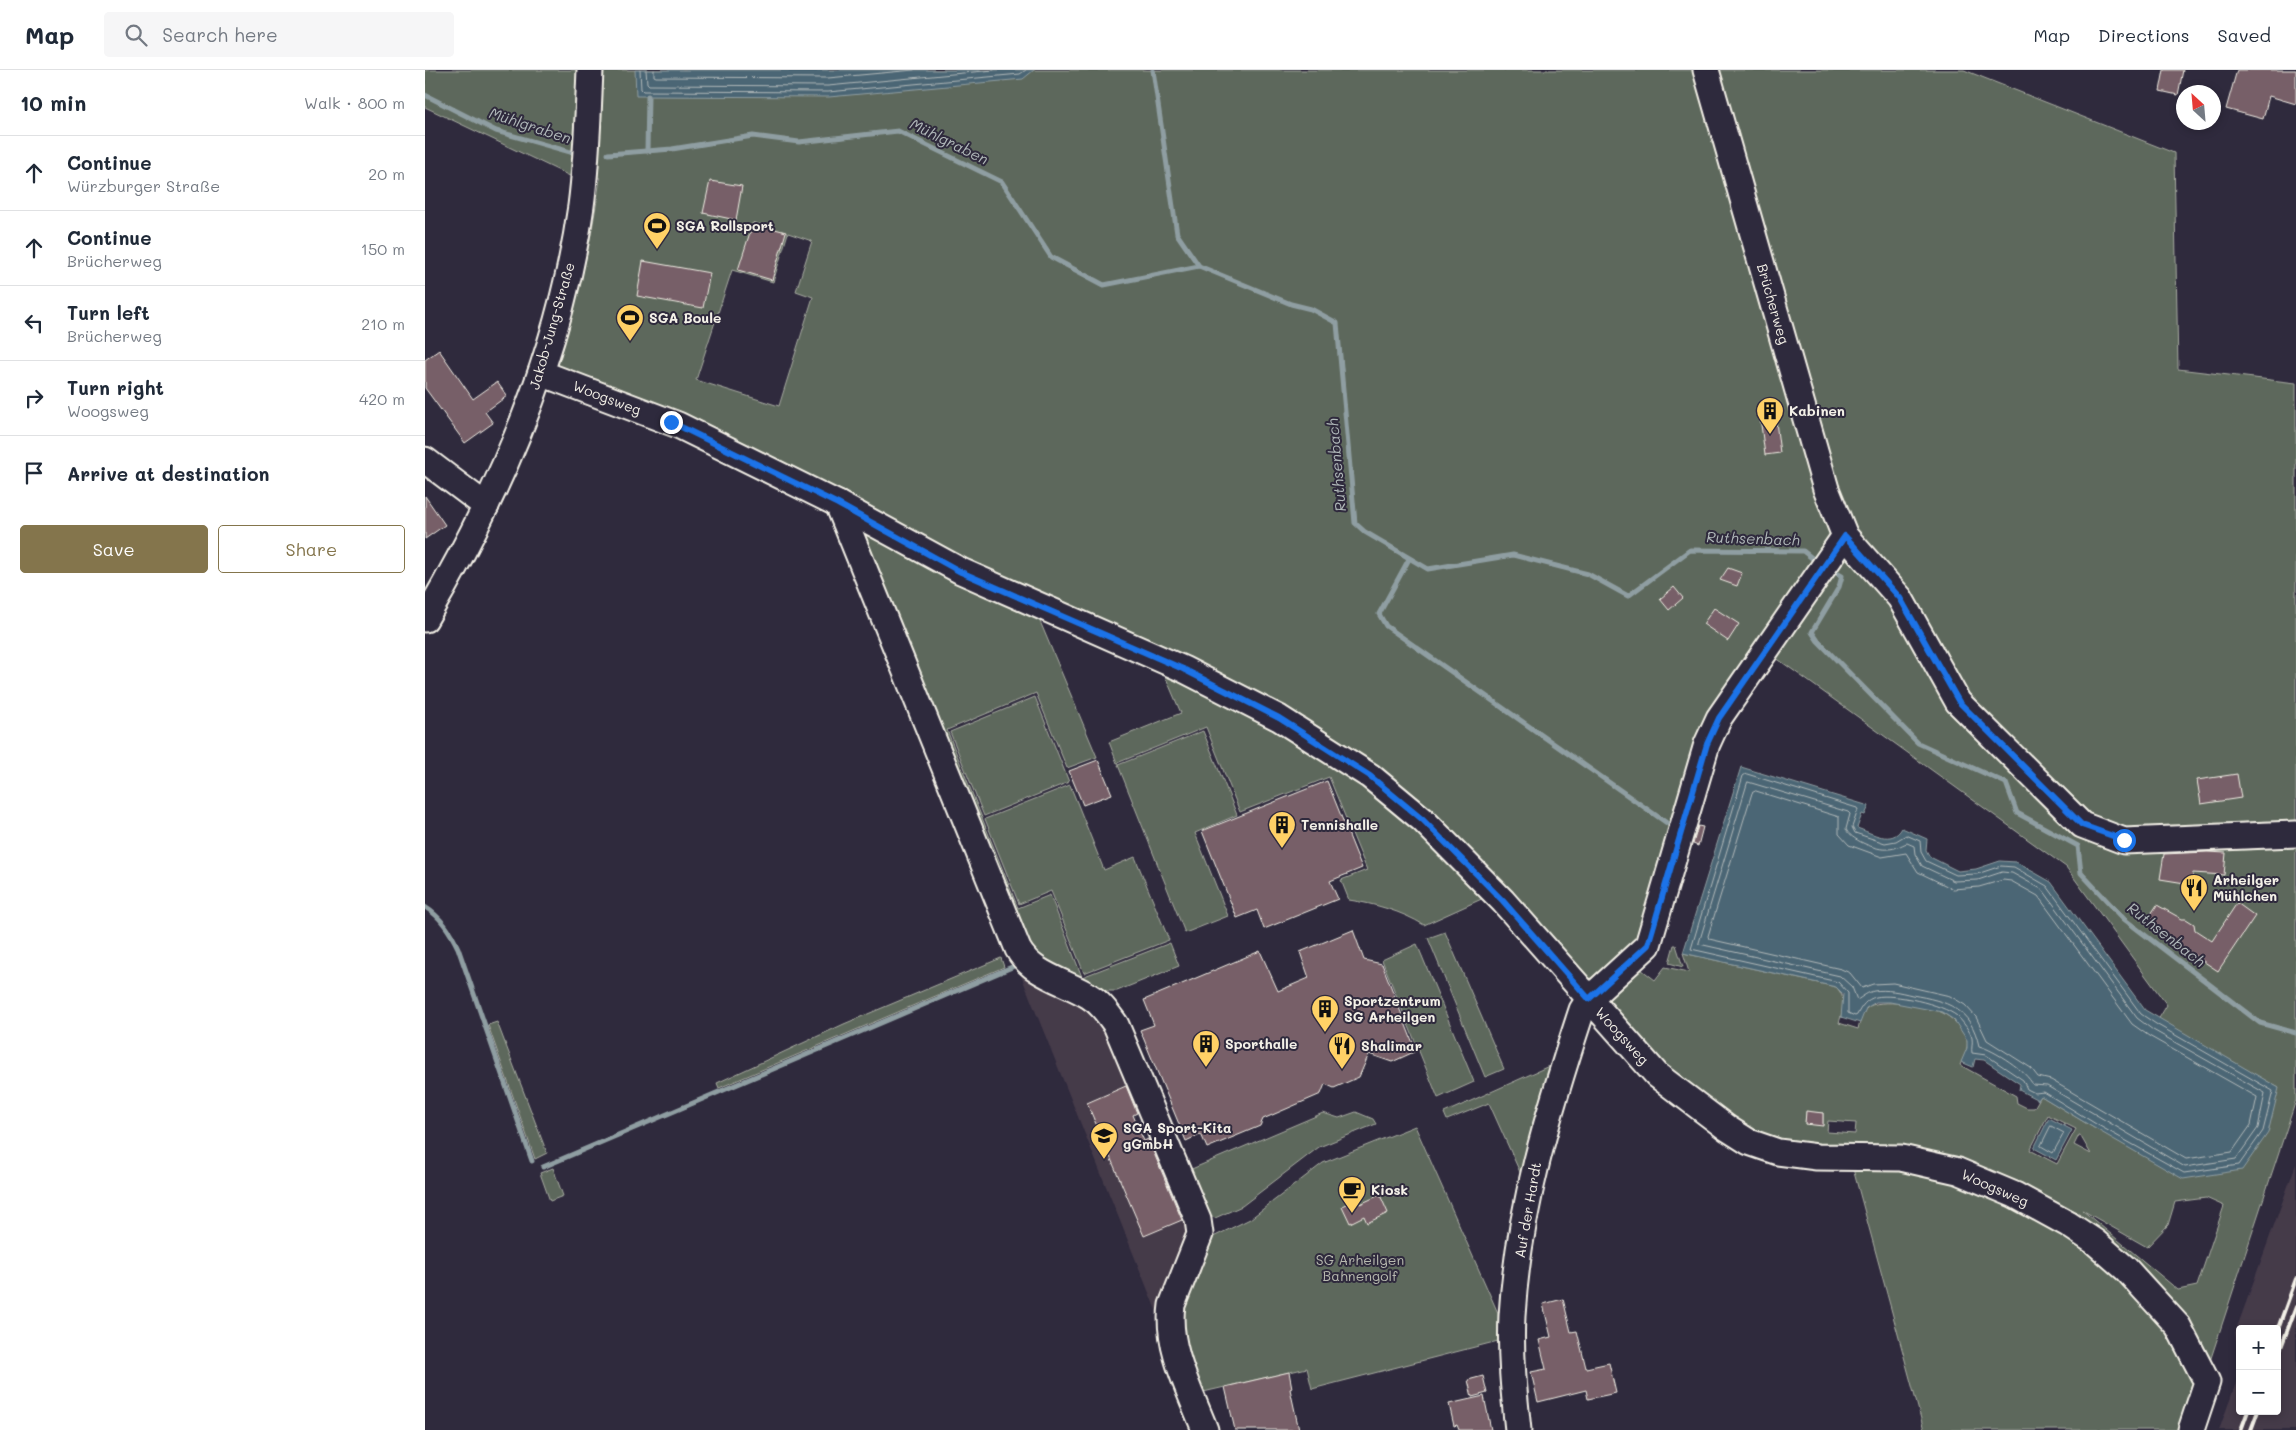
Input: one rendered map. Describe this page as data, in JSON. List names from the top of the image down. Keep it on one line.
{"streets":{"street":["Brücherweg","Jakob-Jung-Straße","Woogsweg","Auf der Hardt"]},"crossings":[["Jakob-Jung-Straße","Woogsweg"],["Woogsweg","Auf der Hardt"]],"water":["Mühlgraben","Ruthsenbach"],"parks":["SG Arheilgen Bahnengolf"],"places":{"sports":["SGA Rollsport","SGA Boule"],"building":["Kabinen","Tennishalle","Sportzentrum SG Arheilgen","Sporthalle"],"restaurant":["Arheilger Mühlchen","Shalimar"],"school or university":["SGA Sport-Kita gGmbH"],"cafe":["Kiosk"]},"north":"top left","page":{"header":"Map","search":"Search here","nav":["Map","Directions","Saved"],"heading":["10 min","Walk · 800 m"],"list":[["Continue","Würzburger Straße","20 m"],["Continue","Brücherweg","150 m"],["Turn left","Brücherweg","210 m"],["Turn right","Woogsweg","420 m"],"Arrive at destination"],"buttons":["Save","Share"],"map_buttons":["+","−"]}}
